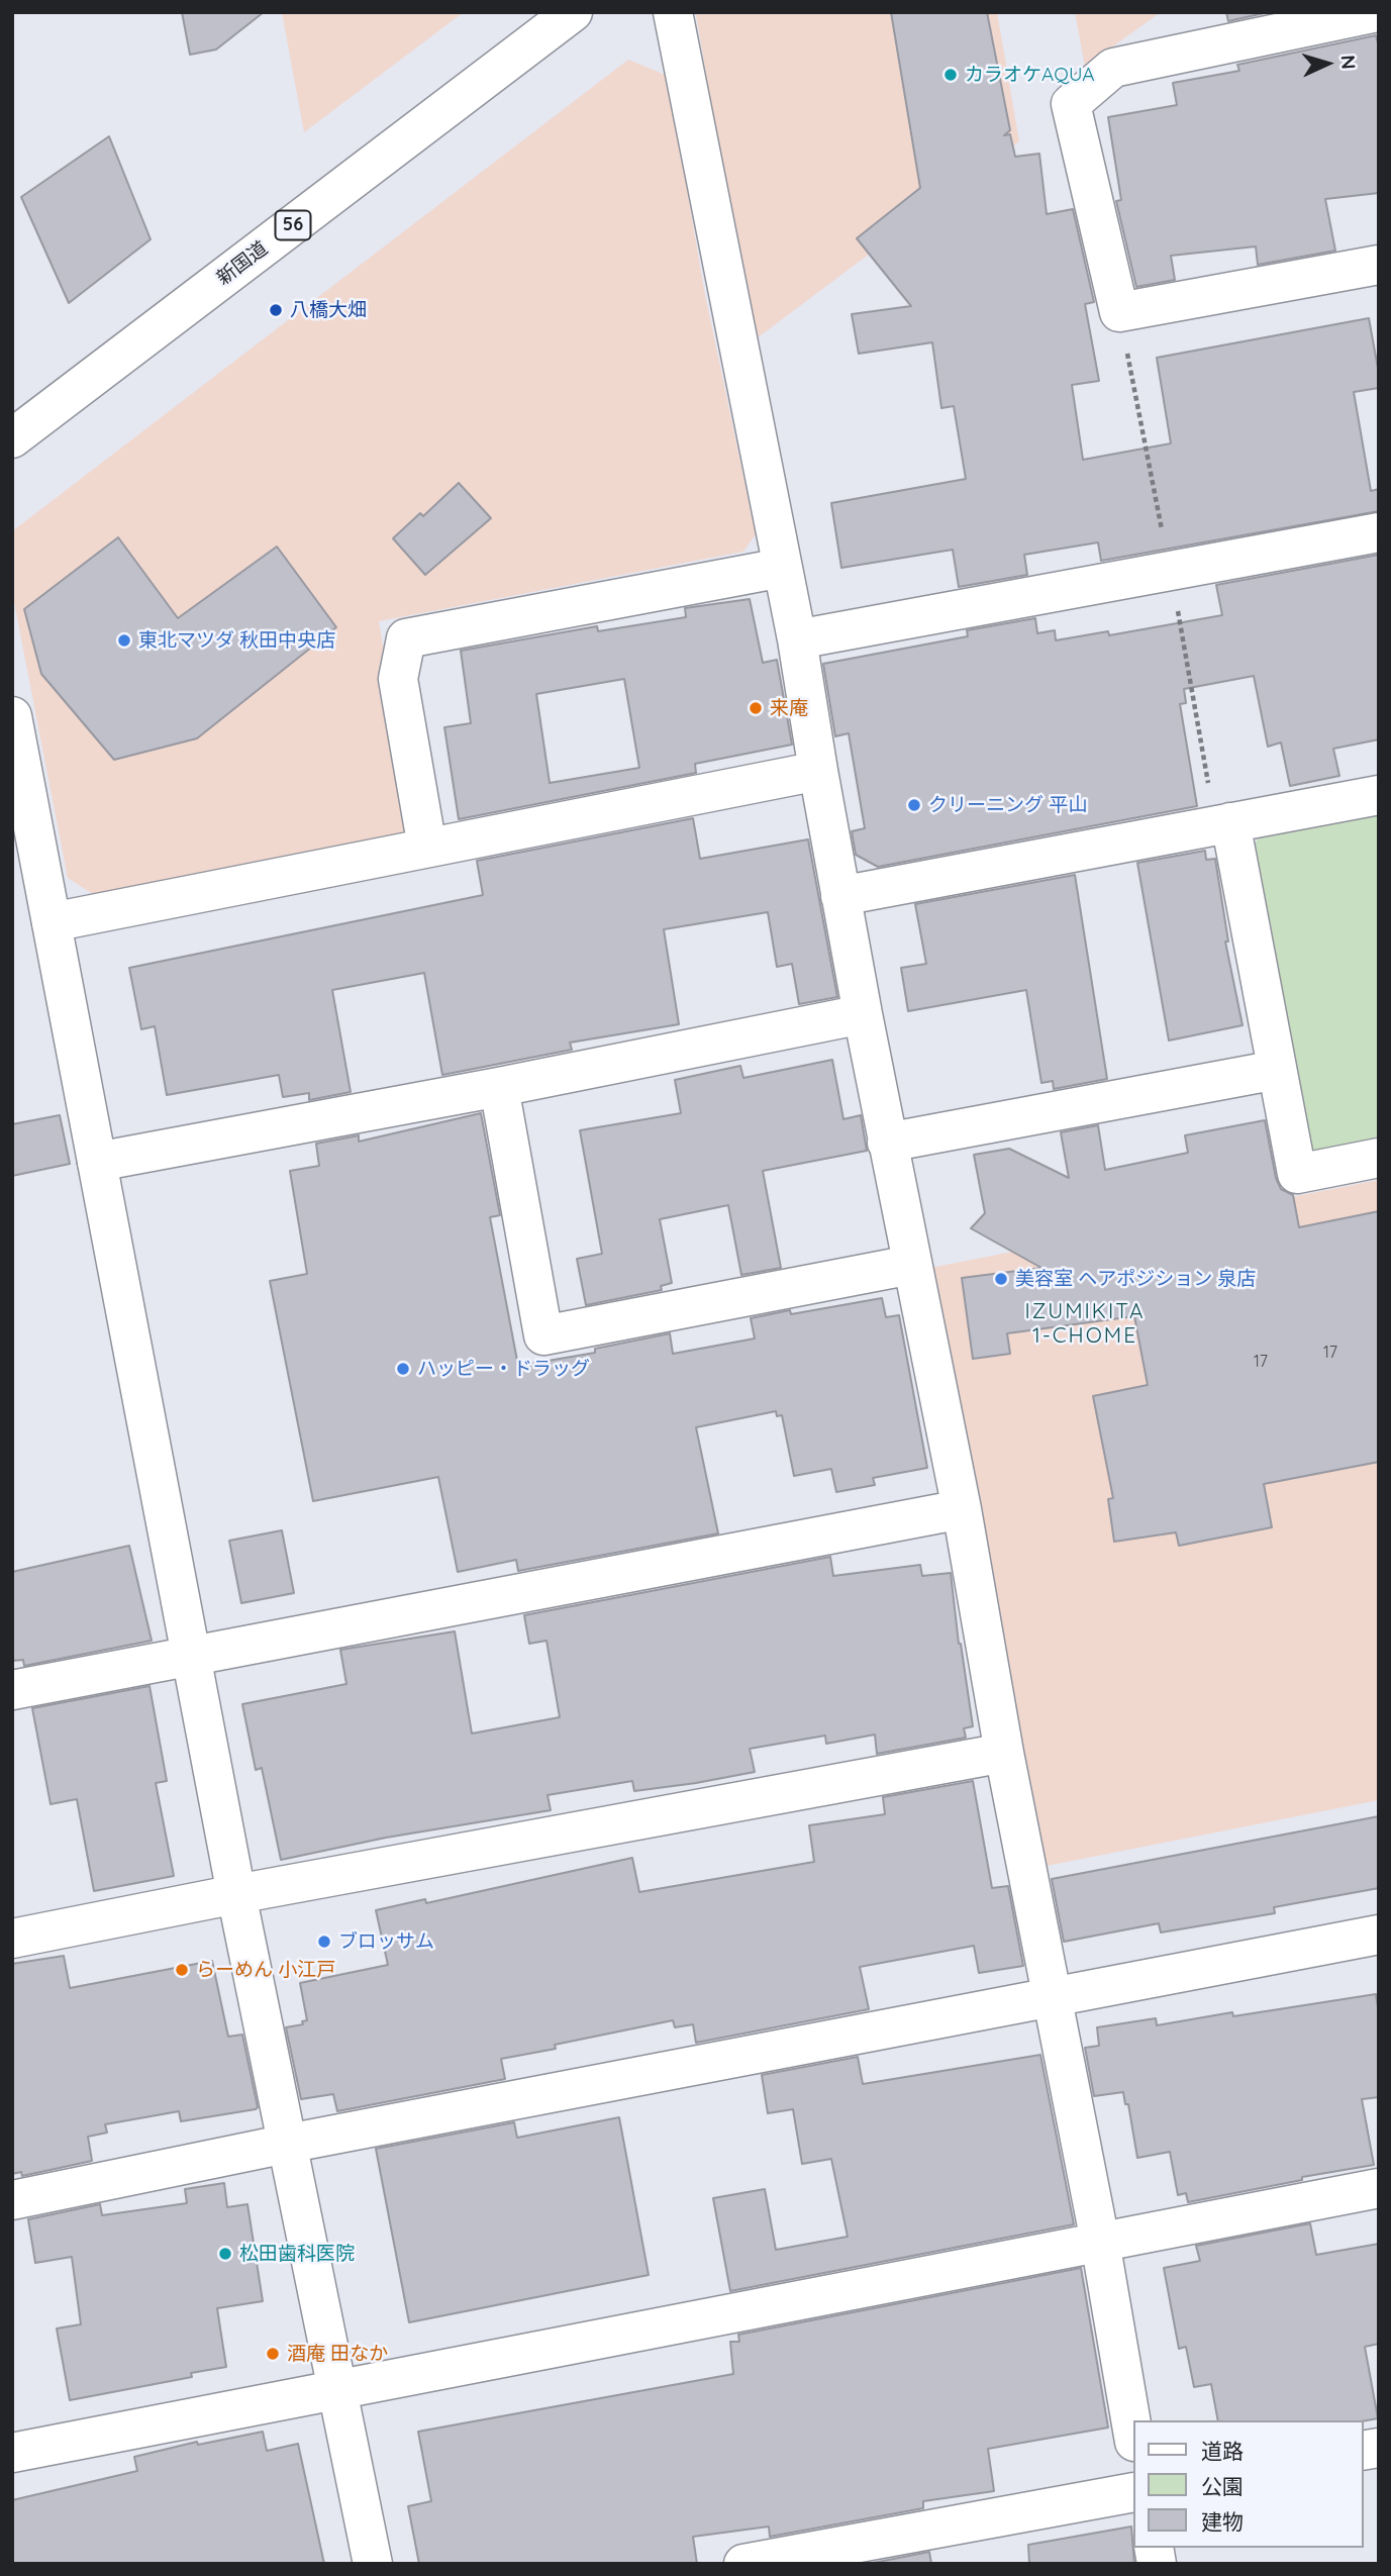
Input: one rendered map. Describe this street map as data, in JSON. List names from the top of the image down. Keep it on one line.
{"streets":{"street":["56","新国道"]},"districts":["IZUMIKITA 1-CHOME"],"places":["カラオケAQUA","八橋大畑","東北マツダ 秋田中央店","来庵","クリーニング 平山","美容室 ヘアポジション 泉店","ハッピー・ドラッグ","ブロッサム","らーめん 小江戸","松田歯科医院","酒庵 田なか"],"house_numbers":["17","17"],"legend":["道路","公園","建物"],"north":"right"}
